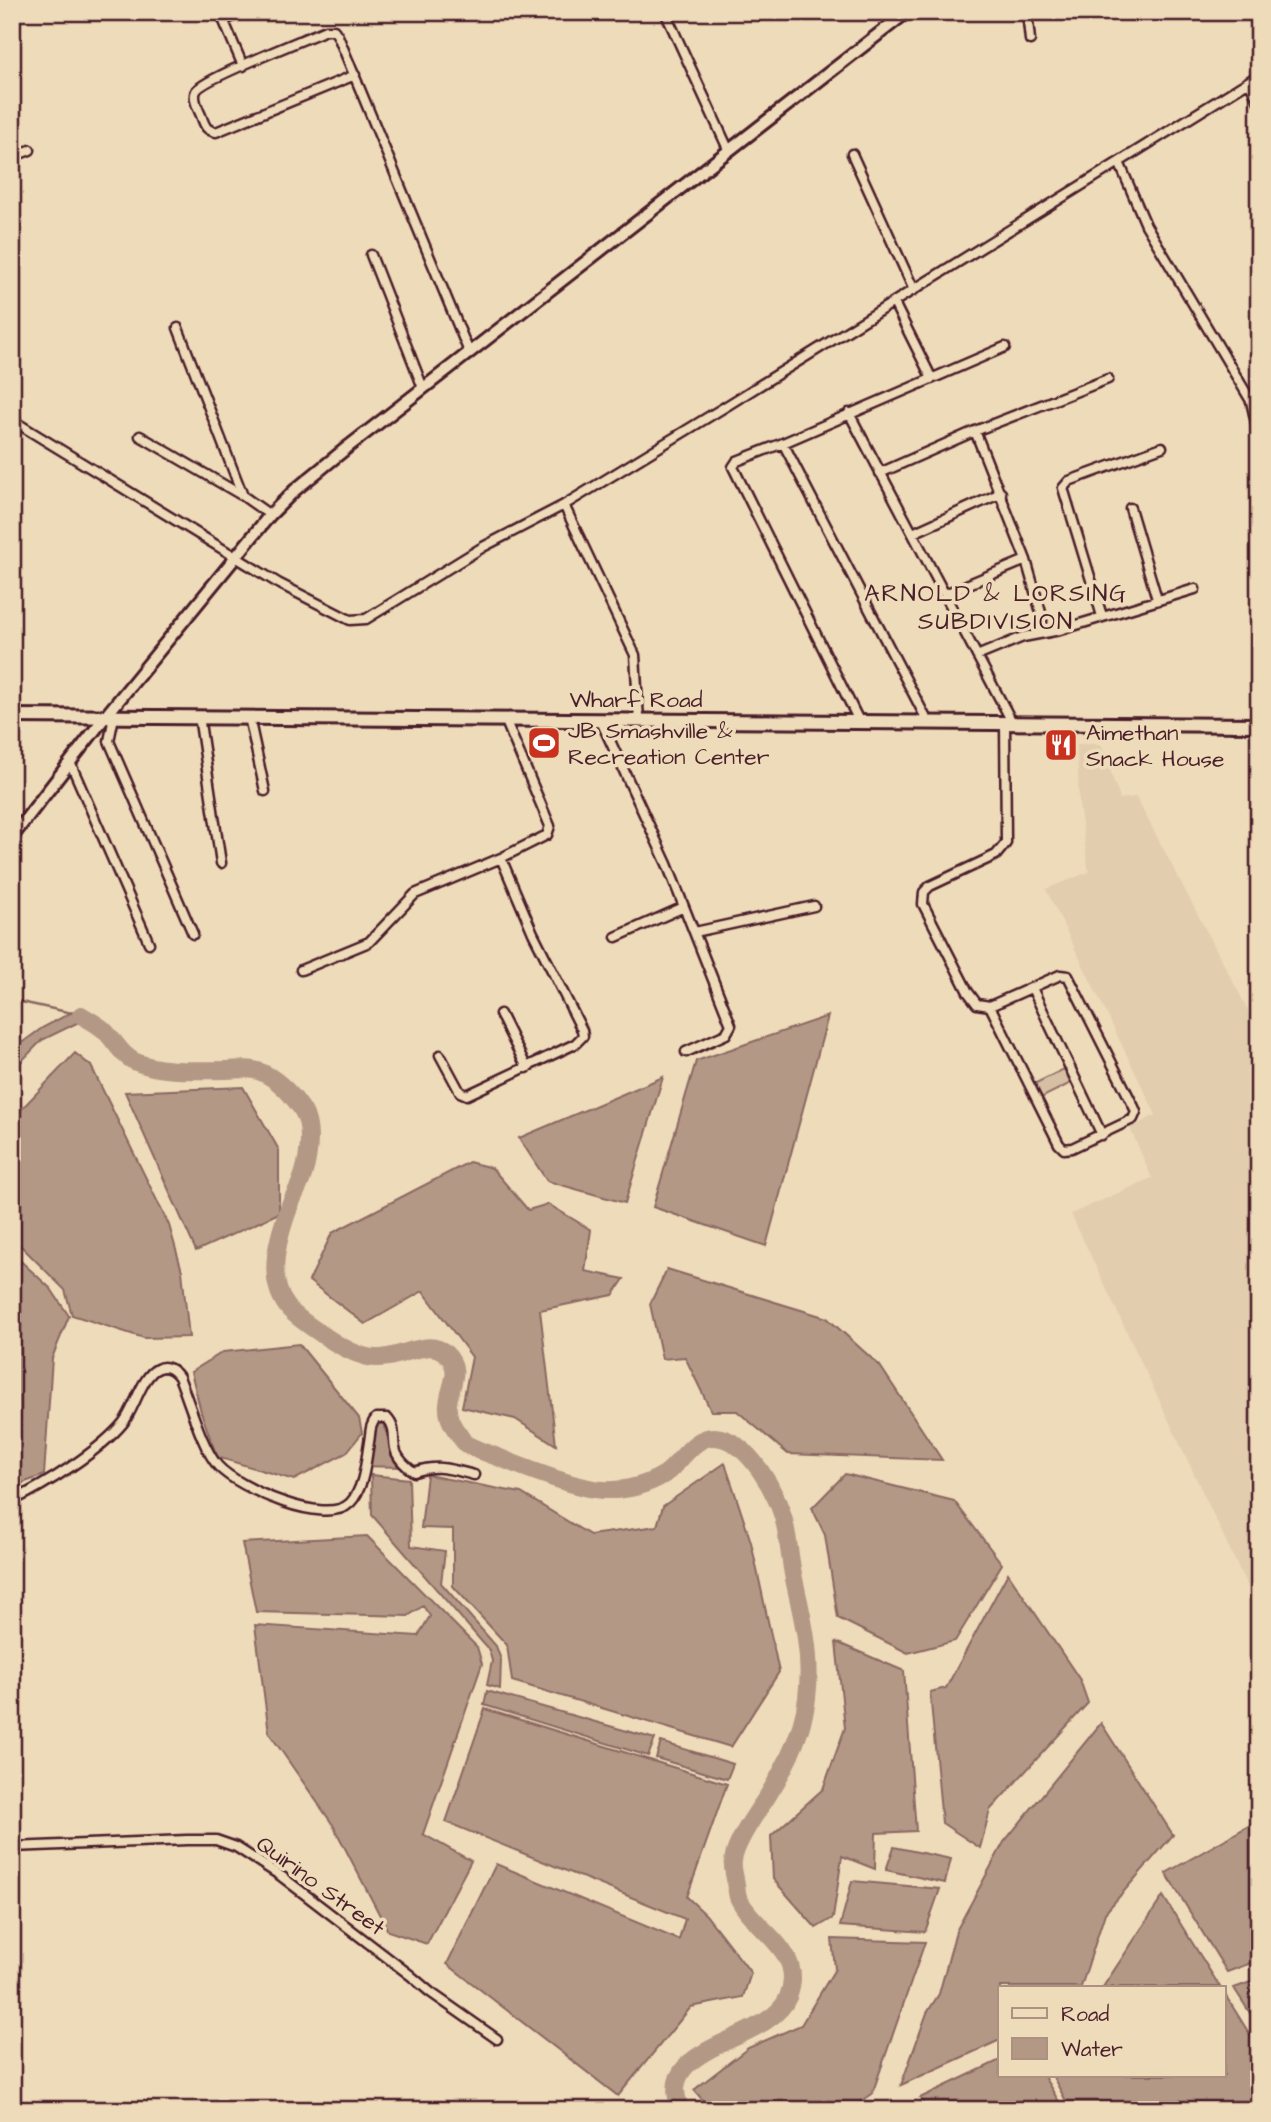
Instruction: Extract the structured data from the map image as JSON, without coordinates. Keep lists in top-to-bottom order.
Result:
{
  "streets": {
    "main road": ["Wharf Road"],
    "street": ["Quirino Street"]
  },
  "districts": ["ARNOLD & LORSING SUBDIVISION"],
  "places": {
    "sports": ["JB Smashville & Recreation Center"],
    "restaurant": ["Aimethan Snack House"]
  },
  "legend": ["Road", "Water"]
}
